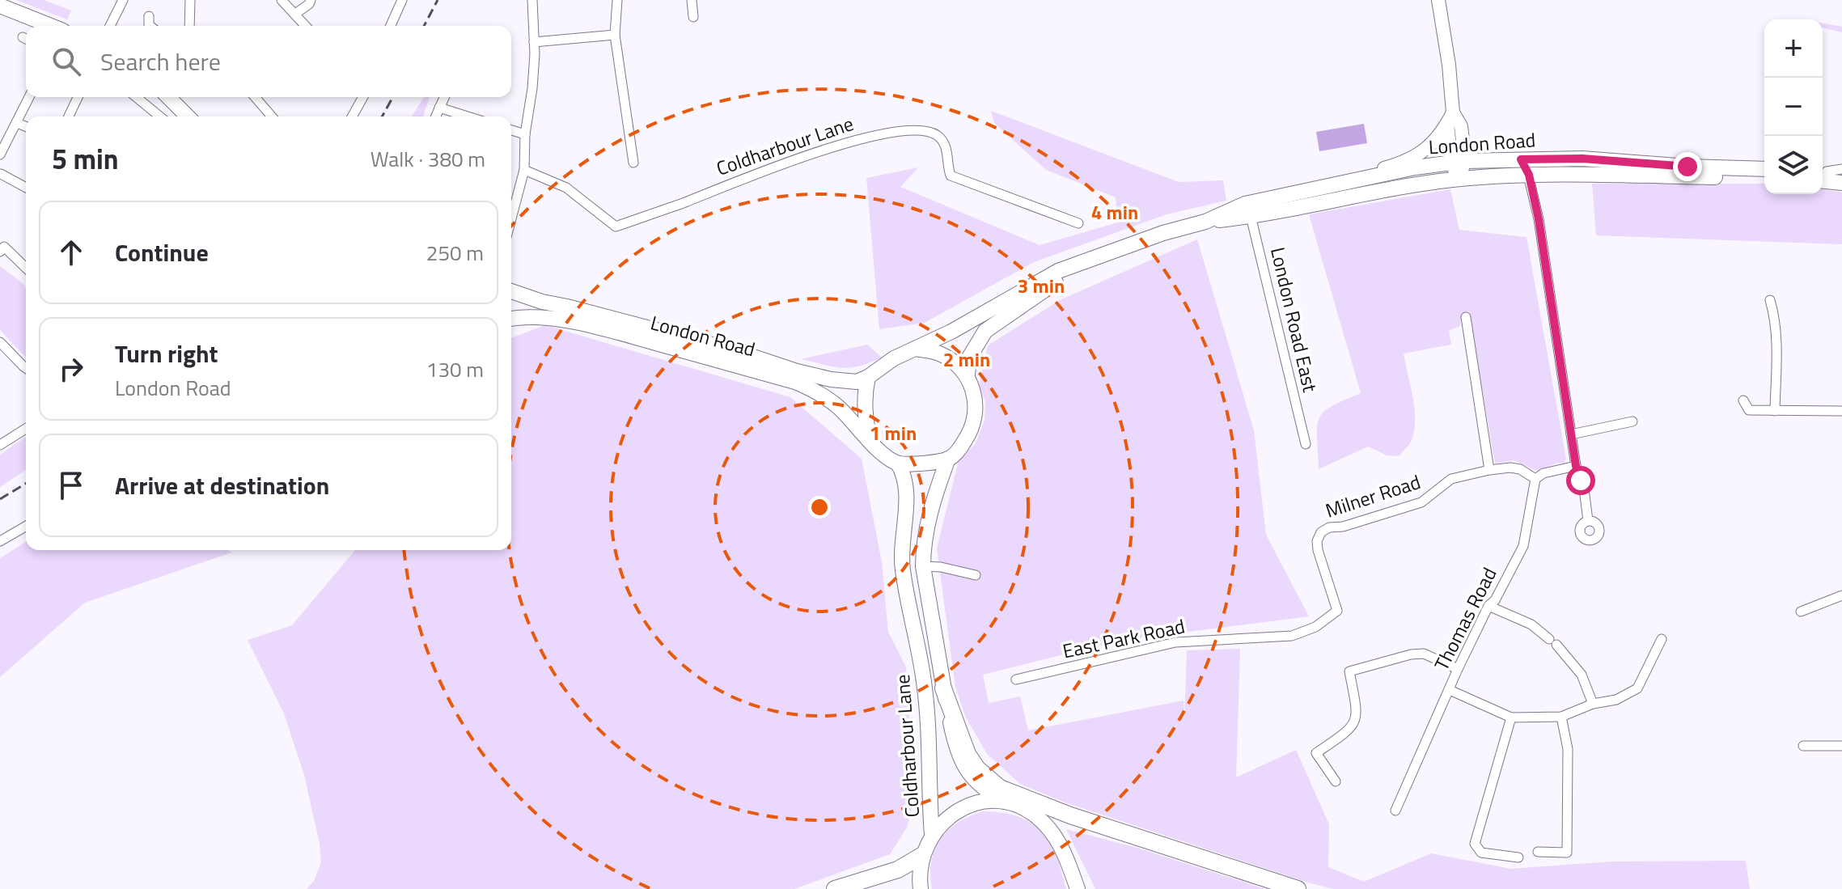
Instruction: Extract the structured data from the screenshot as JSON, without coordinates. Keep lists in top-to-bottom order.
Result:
{
  "streets": {
    "main road": ["London Road", "Coldharbour Lane"],
    "street": [
      "London Road East",
      "Milner Road",
      "Thomas Road",
      "East Park Road"
    ]
  },
  "crossings": [
    ["London Road", "Coldharbour Lane"],
    ["London Road", "London Road East"],
    ["Milner Road", "Thomas Road"],
    ["Milner Road", "East Park Road"]
  ],
  "page": {
    "map_buttons": ["+", "−"],
    "search": "Search here",
    "heading": ["5 min", "Walk · 380 m"],
    "list": [
      ["Continue", "250 m"],
      ["Turn right", "London Road", "130 m"],
      "Arrive at destination"
    ]
  },
  "rings": [
    "4 min",
    "3 min",
    "2 min",
    "1 min"
  ]
}
